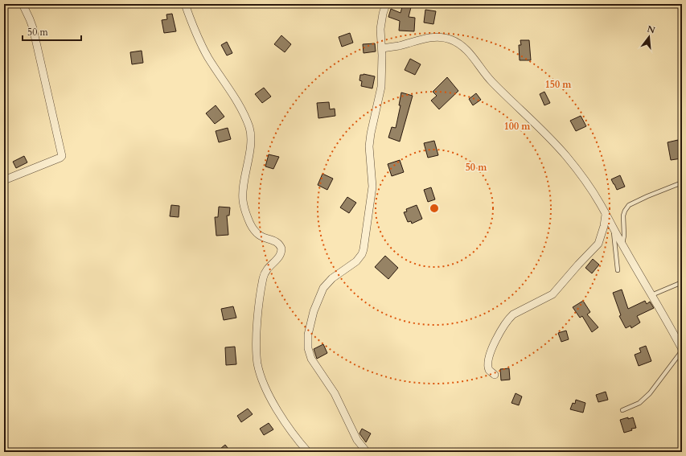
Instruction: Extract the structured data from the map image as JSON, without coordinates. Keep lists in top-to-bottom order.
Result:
{
  "scale_bar": "50 m",
  "north": "top",
  "rings": ["150 m", "100 m", "50 m"]
}
